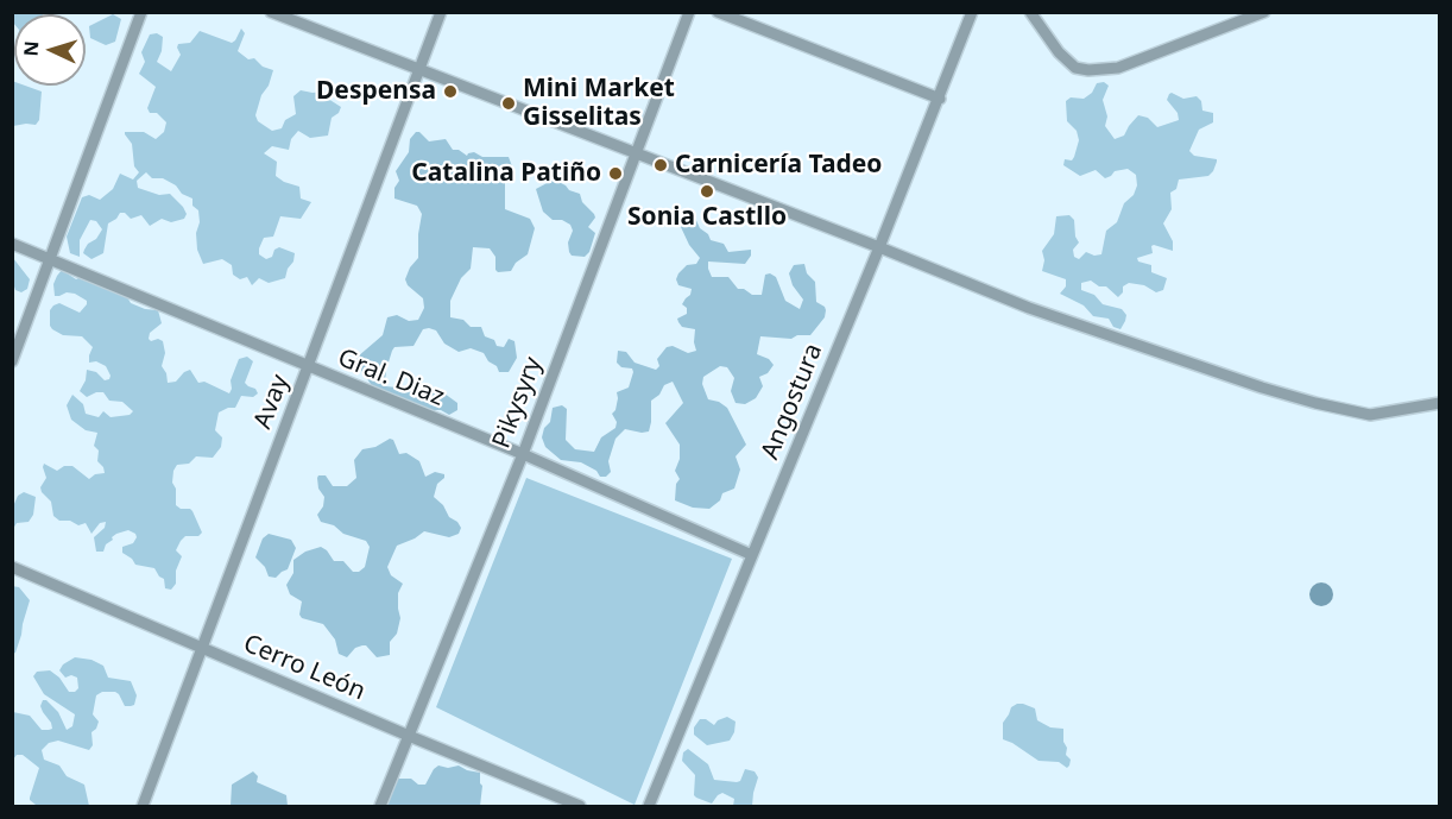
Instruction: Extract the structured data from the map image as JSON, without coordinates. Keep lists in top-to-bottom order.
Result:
{
  "streets": {
    "street": [
      "Gral. Diaz",
      "Avay",
      "Angostura",
      "Pikysyry",
      "Cerro León"
    ]
  },
  "crossings": [
    ["Gral. Diaz", "Avay"],
    ["Gral. Diaz", "Angostura"],
    ["Gral. Diaz", "Pikysyry"],
    ["Avay", "Cerro León"],
    ["Pikysyry", "Cerro León"]
  ],
  "places": [
    "Despensa",
    "Mini Market Gisselitas",
    "Carnicería Tadeo",
    "Catalina Patiño",
    "Sonia Castllo"
  ],
  "north": "left"
}
